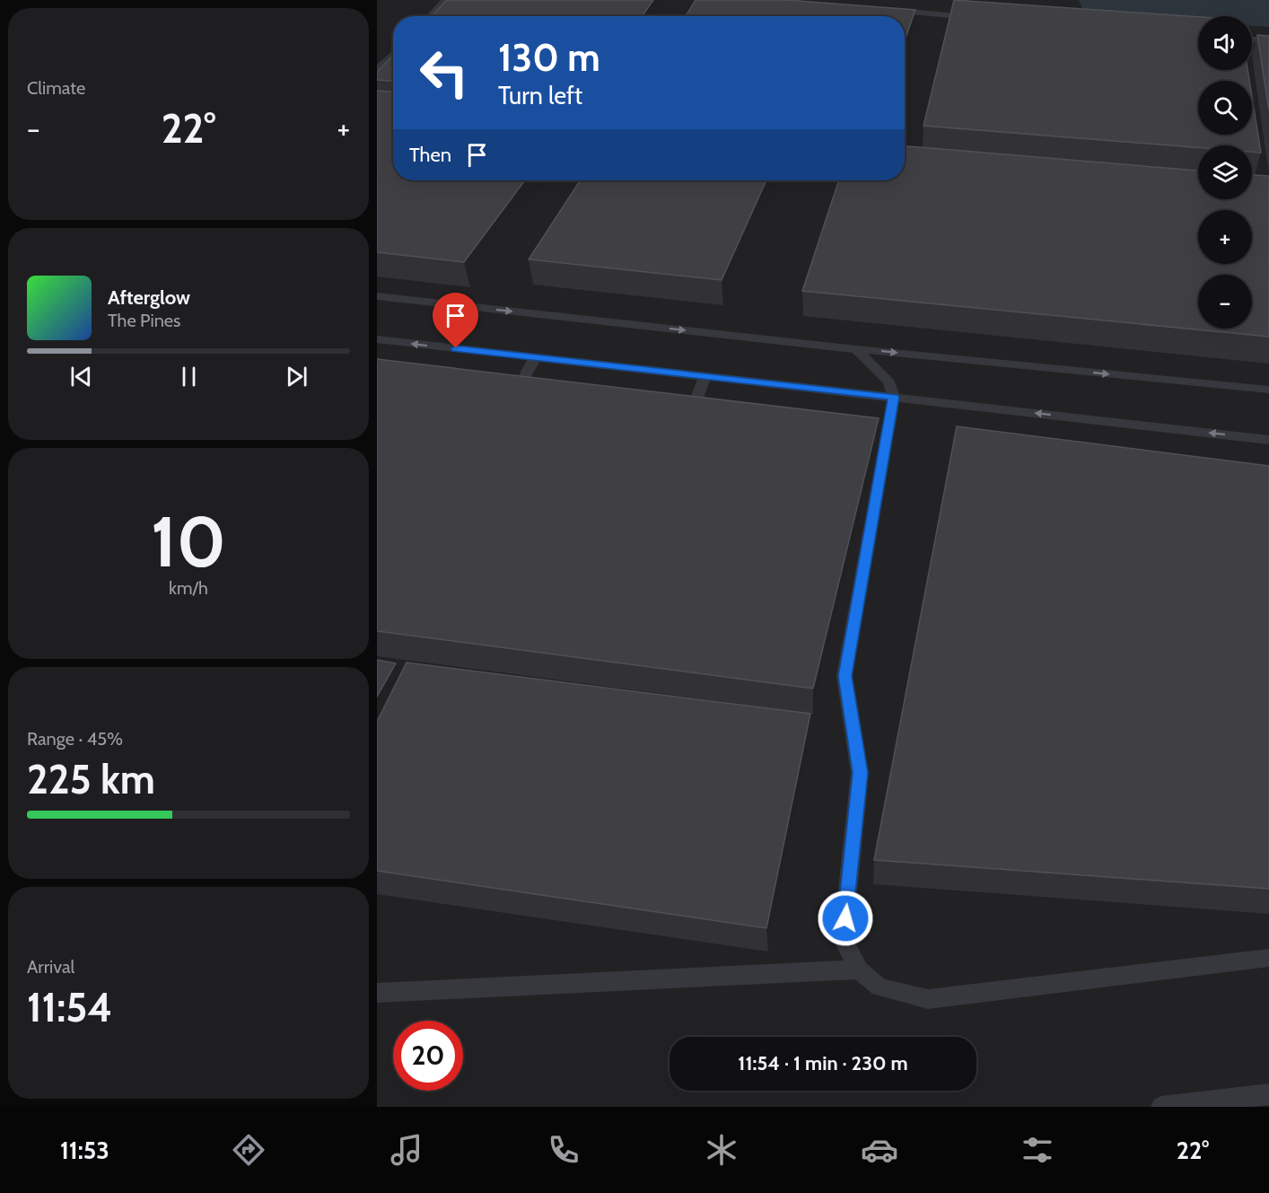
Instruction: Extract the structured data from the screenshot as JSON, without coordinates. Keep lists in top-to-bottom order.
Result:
{
  "page": {
    "tile": [
      "Climate",
      ["10", "km/h"],
      ["Range · 45%", "225 km"],
      ["Arrival", "11:54"]
    ],
    "map_buttons": ["+", "−"],
    "turn": ["130 m", "Turn left"],
    "heat": ["−", "22°", "+"],
    "then": "Then",
    "song": ["Afterglow", "The Pines"],
    "limit": "20",
    "trip": "11:54 · 1 min · 230 m",
    "tabs": ["11:53", "22°"]
  }
}
